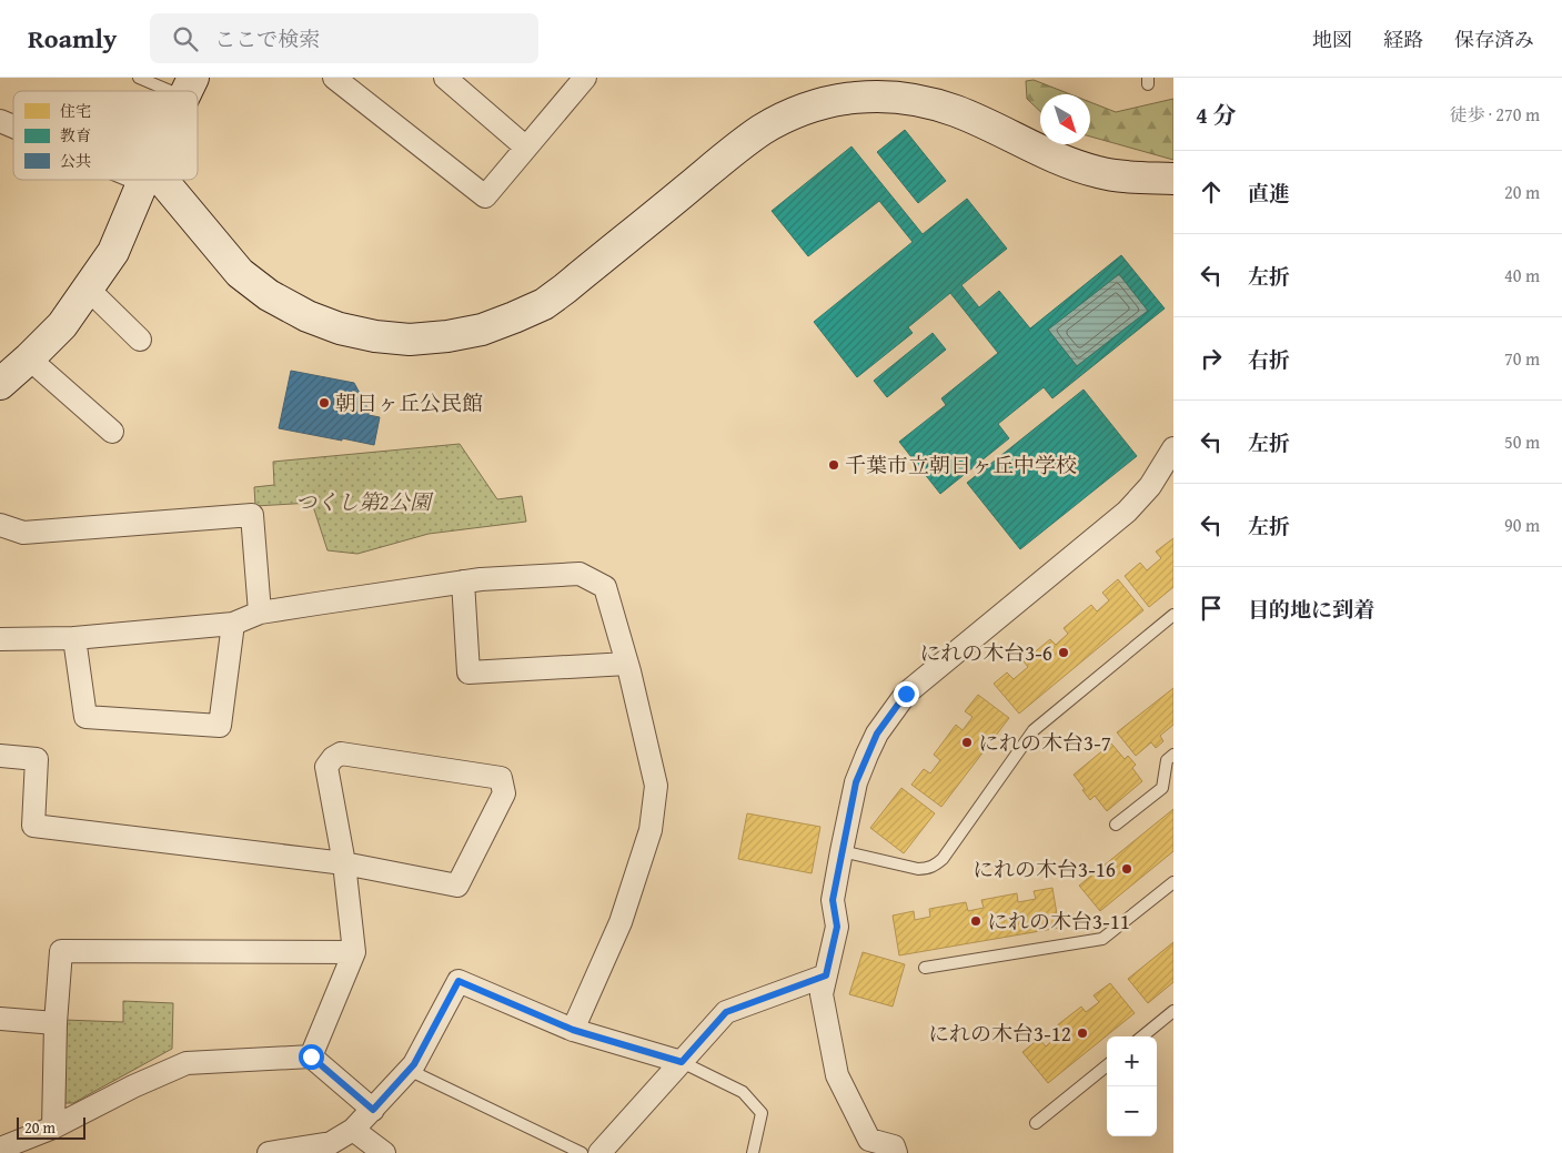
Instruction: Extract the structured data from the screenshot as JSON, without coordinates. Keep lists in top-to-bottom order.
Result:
{
  "parks": ["つくし第2公園"],
  "places": [
    "朝日ヶ丘公民館",
    "千葉市立朝日ヶ丘中学校",
    "にれの木台3-6",
    "にれの木台3-7",
    "にれの木台3-16",
    "にれの木台3-11",
    "にれの木台3-12"
  ],
  "legend": ["住宅", "教育", "公共"],
  "scale_bar": "20 m",
  "north": "bottom right",
  "page": {
    "header": "Roamly",
    "search": "ここで検索",
    "nav": ["地図", "経路", "保存済み"],
    "heading": ["4 分", "徒歩 · 270 m"],
    "list": [
      ["直進", "20 m"],
      ["左折", "40 m"],
      ["右折", "70 m"],
      ["左折", "50 m"],
      ["左折", "90 m"],
      "目的地に到着"
    ],
    "map_buttons": ["+", "−"],
    "scale": "20 m"
  }
}
